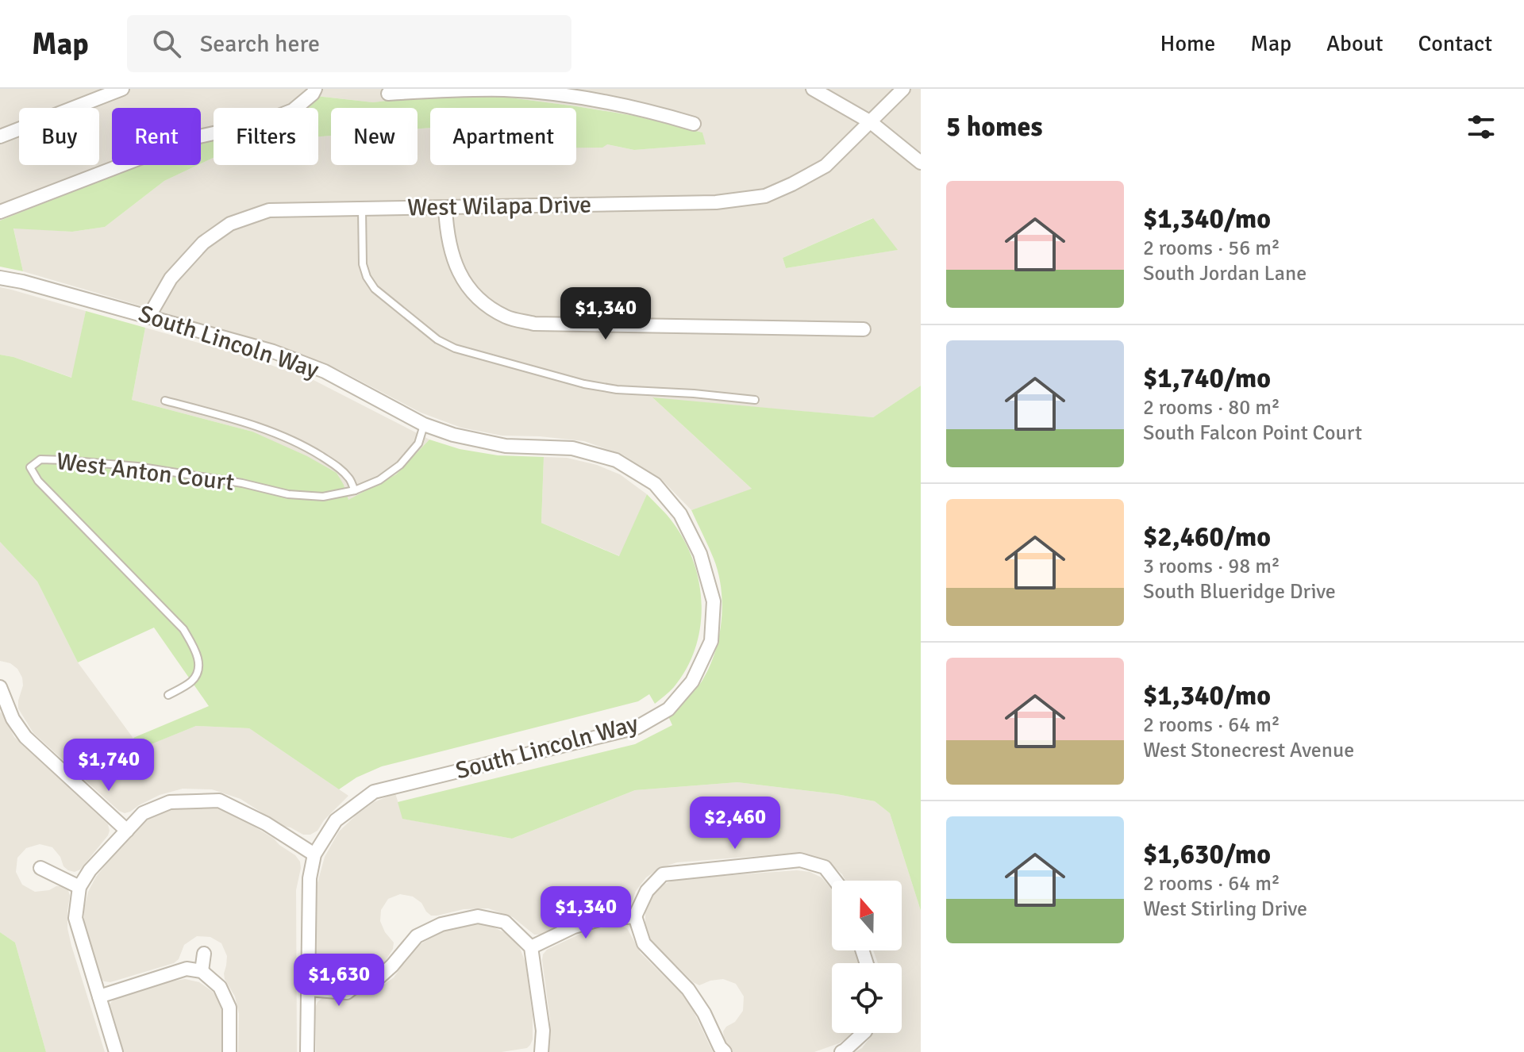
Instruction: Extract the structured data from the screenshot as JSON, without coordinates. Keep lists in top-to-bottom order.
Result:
{
  "streets": {
    "street": ["West Wilapa Drive", "South Lincoln Way"],
    "lane": ["West Anton Court"]
  },
  "crossings": [
    ["West Wilapa Drive", "South Lincoln Way"],
    ["South Lincoln Way", "West Anton Court"]
  ],
  "north": "top",
  "page": {
    "header": "Map",
    "search": "Search here",
    "nav": [
      "Home",
      "Map",
      "About",
      "Contact"
    ],
    "heading": "5 homes",
    "chip": [
      "Buy",
      "Rent",
      "Filters",
      "New",
      "Apartment"
    ],
    "list": [
      {
        "name": "$1,340/mo",
        "note": "2 rooms · 56 m² · South Jordan Lane"
      },
      {
        "name": "$1,740/mo",
        "note": "2 rooms · 80 m² · South Falcon Point Court"
      },
      {
        "name": "$2,460/mo",
        "note": "3 rooms · 98 m² · South Blueridge Drive"
      },
      {
        "name": "$1,340/mo",
        "note": "2 rooms · 64 m² · West Stonecrest Avenue"
      },
      {
        "name": "$1,630/mo",
        "note": "2 rooms · 64 m² · West Stirling Drive"
      }
    ],
    "price": [
      "$1,340",
      "$1,740",
      "$2,460",
      "$1,340",
      "$1,630"
    ]
  }
}
